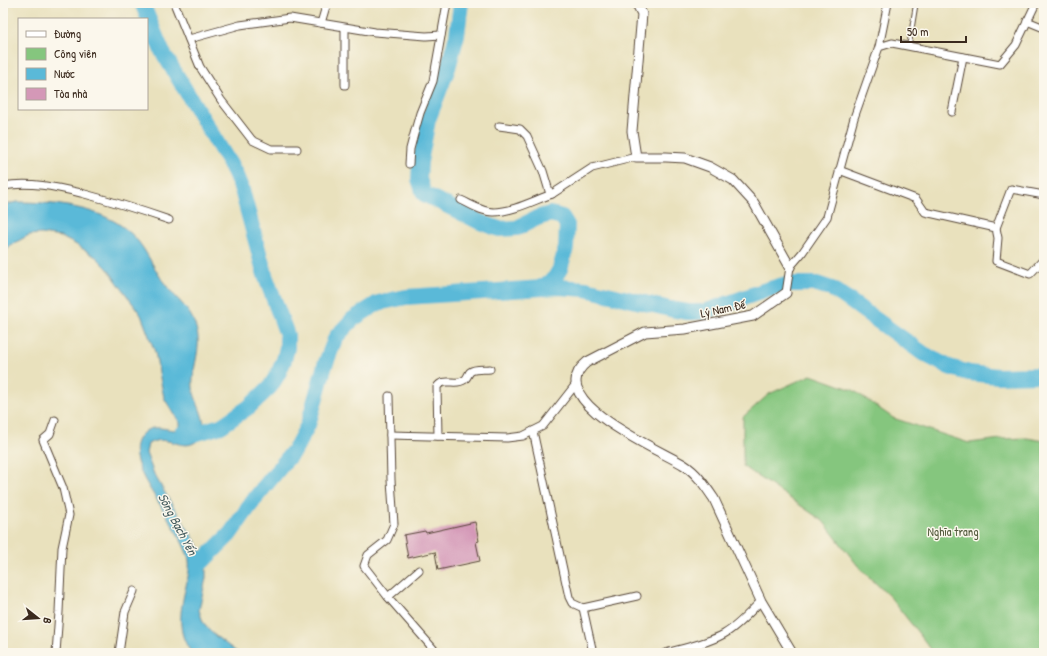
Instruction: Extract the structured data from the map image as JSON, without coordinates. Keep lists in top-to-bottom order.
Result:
{
  "streets": {
    "street": ["Lý Nam Đế"]
  },
  "water": ["Sông Bạch Yến"],
  "parks": ["Nghĩa trang"],
  "legend": [
    "Đường",
    "Công viên",
    "Nước",
    "Tòa nhà"
  ],
  "scale_bar": "50 m",
  "north": "right"
}
